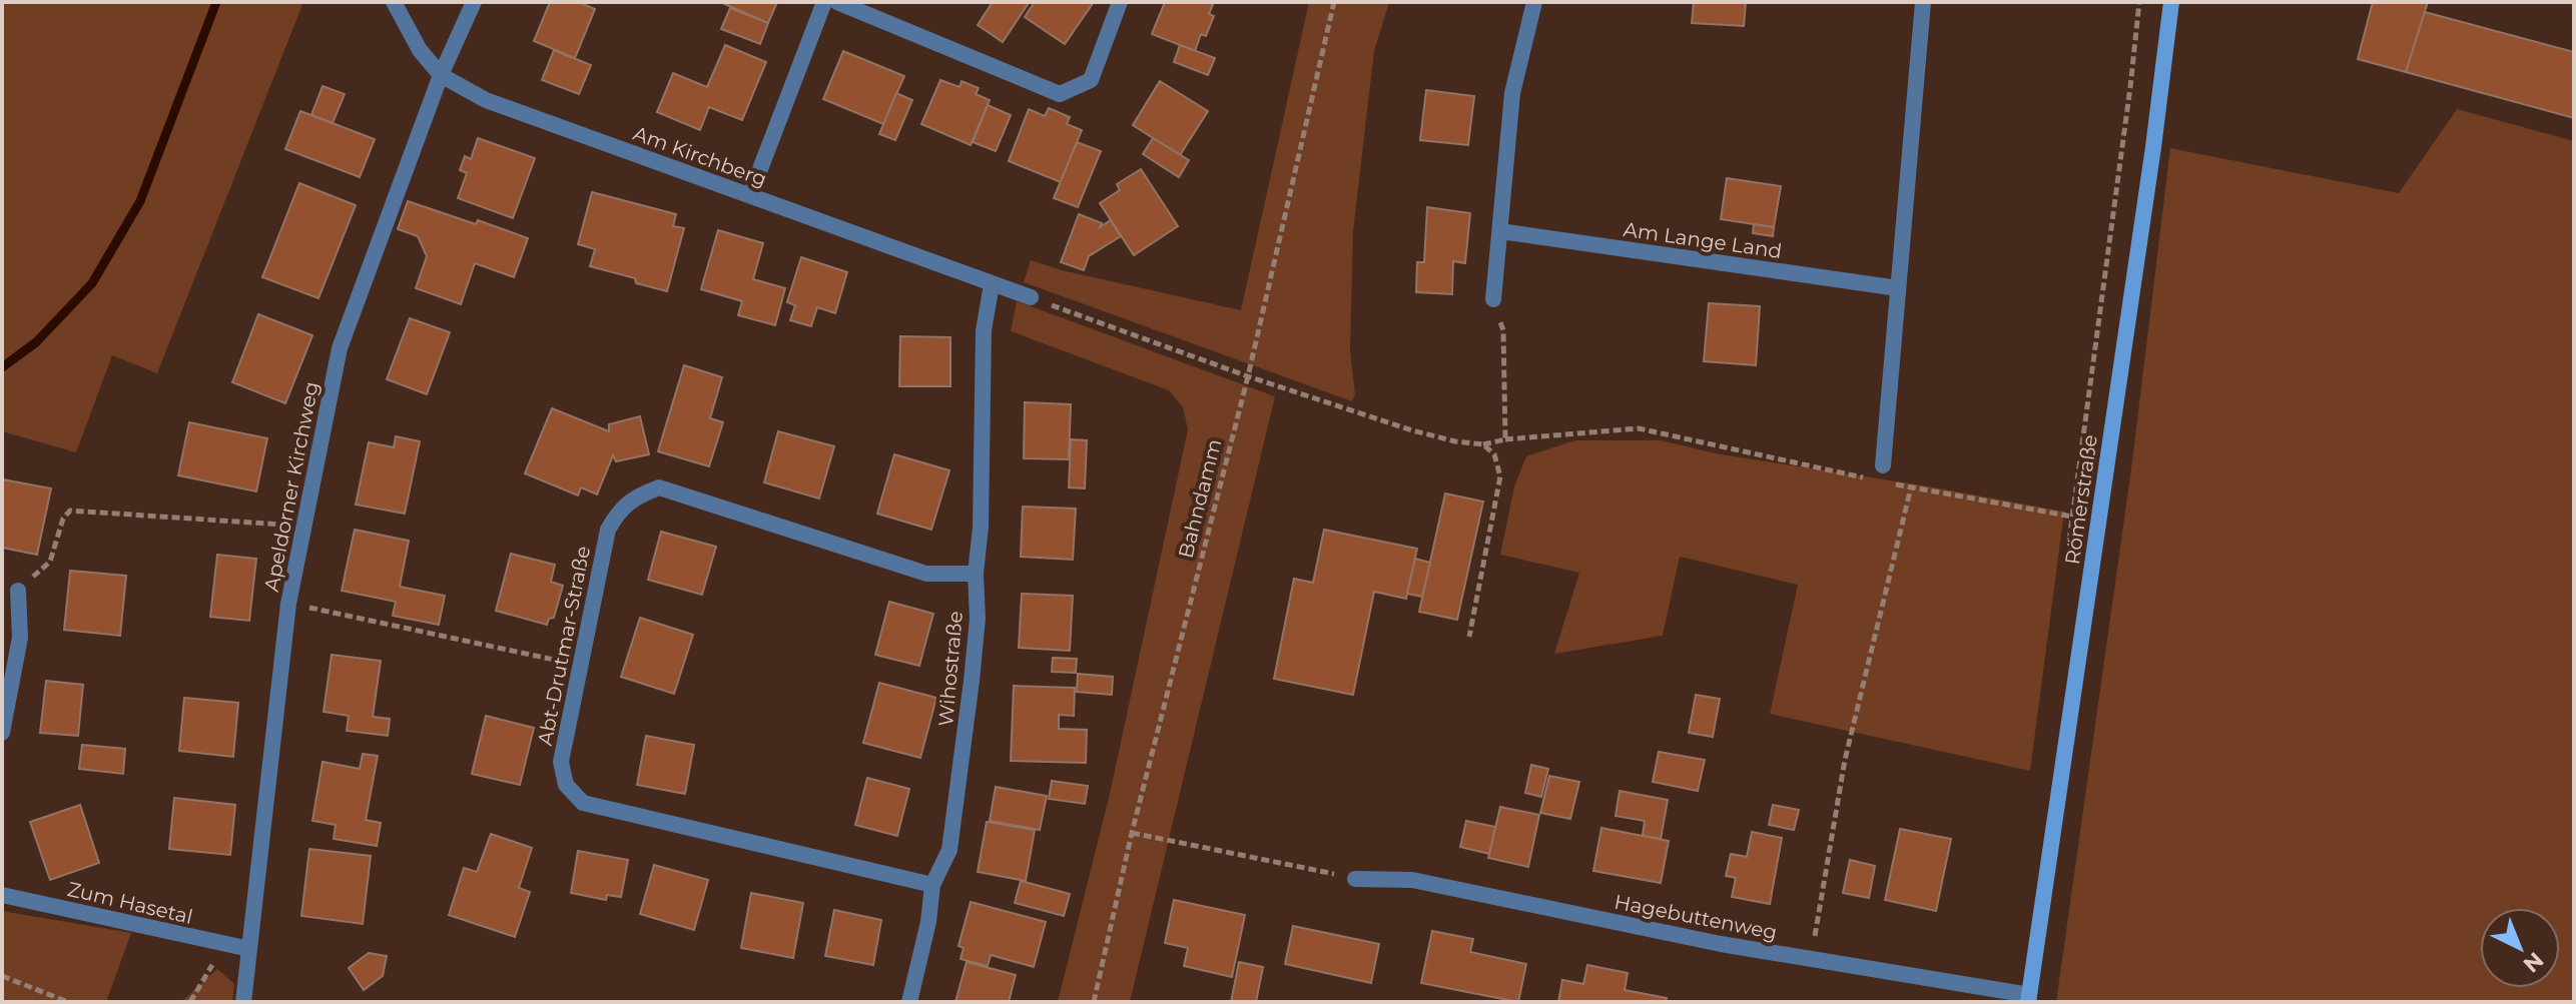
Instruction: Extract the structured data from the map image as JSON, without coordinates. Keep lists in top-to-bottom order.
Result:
{
  "streets": {
    "street": [
      "Am Kirchberg",
      "Am Lange Land",
      "Apeldorner Kirchweg",
      "Römerstraße",
      "Abt-Drutmar-Straße",
      "Wihostraße",
      "Zum Hasetal",
      "Hagebuttenweg"
    ],
    "path": ["Bahndamm"]
  },
  "crossings": [
    ["Am Kirchberg", "Apeldorner Kirchweg"],
    ["Am Kirchberg", "Wihostraße"],
    ["Apeldorner Kirchweg", "Zum Hasetal"],
    ["Römerstraße", "Hagebuttenweg"],
    ["Abt-Drutmar-Straße", "Wihostraße"]
  ],
  "north": "bottom right"
}
